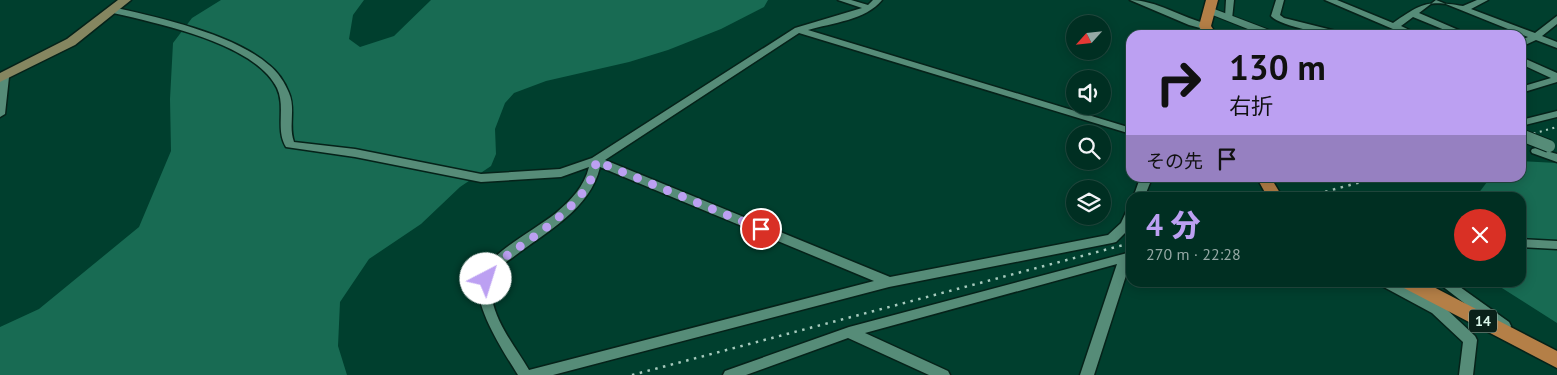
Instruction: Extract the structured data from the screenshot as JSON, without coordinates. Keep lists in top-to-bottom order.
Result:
{
  "streets": {
    "main road": ["14"]
  },
  "north": "bottom left",
  "page": {
    "turn": ["130 m", "右折"],
    "then": "その先",
    "heading": ["4 分", "270 m · 22:28"]
  }
}
